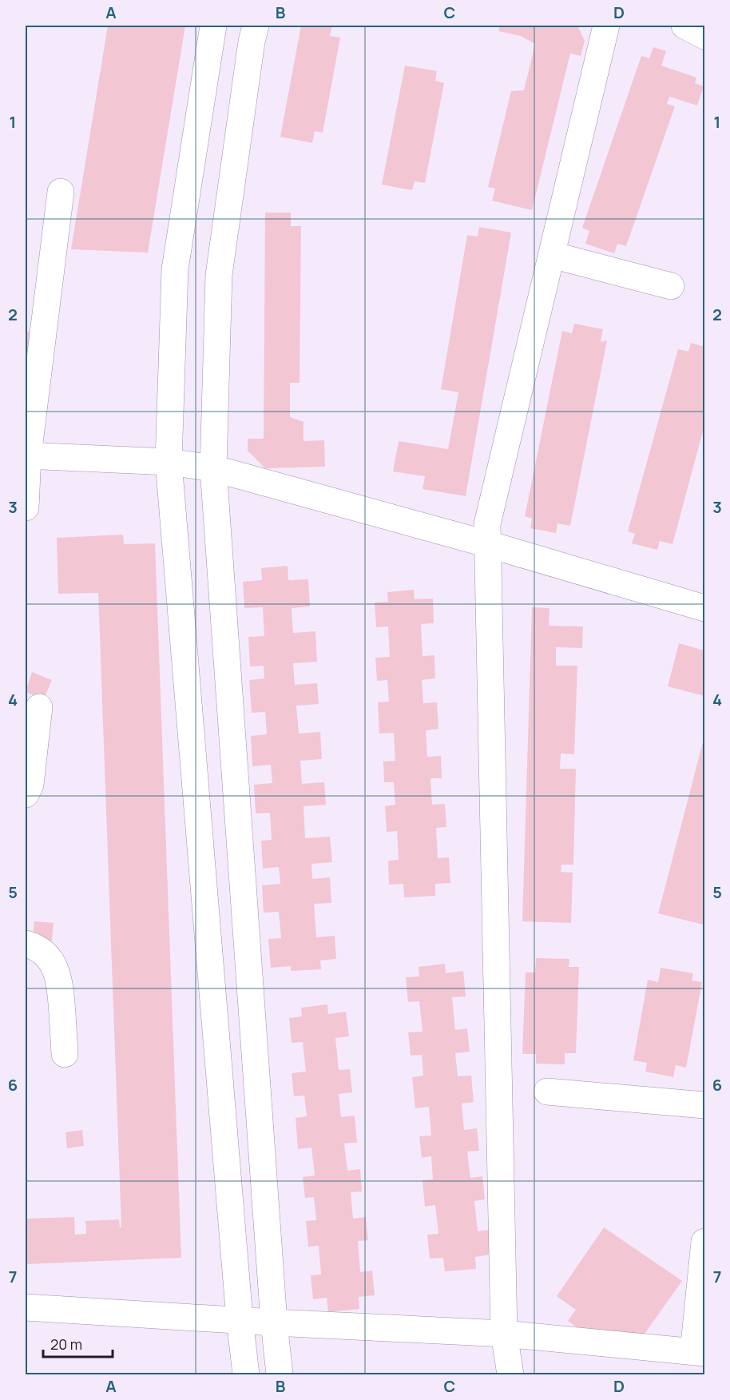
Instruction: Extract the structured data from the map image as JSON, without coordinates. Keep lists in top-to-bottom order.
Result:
{
  "scale_bar": "20 m",
  "grid": {
    "columns": [
      "A",
      "B",
      "C",
      "D"
    ],
    "rows": [
      "1",
      "2",
      "3",
      "4",
      "5",
      "6",
      "7"
    ]
  }
}
